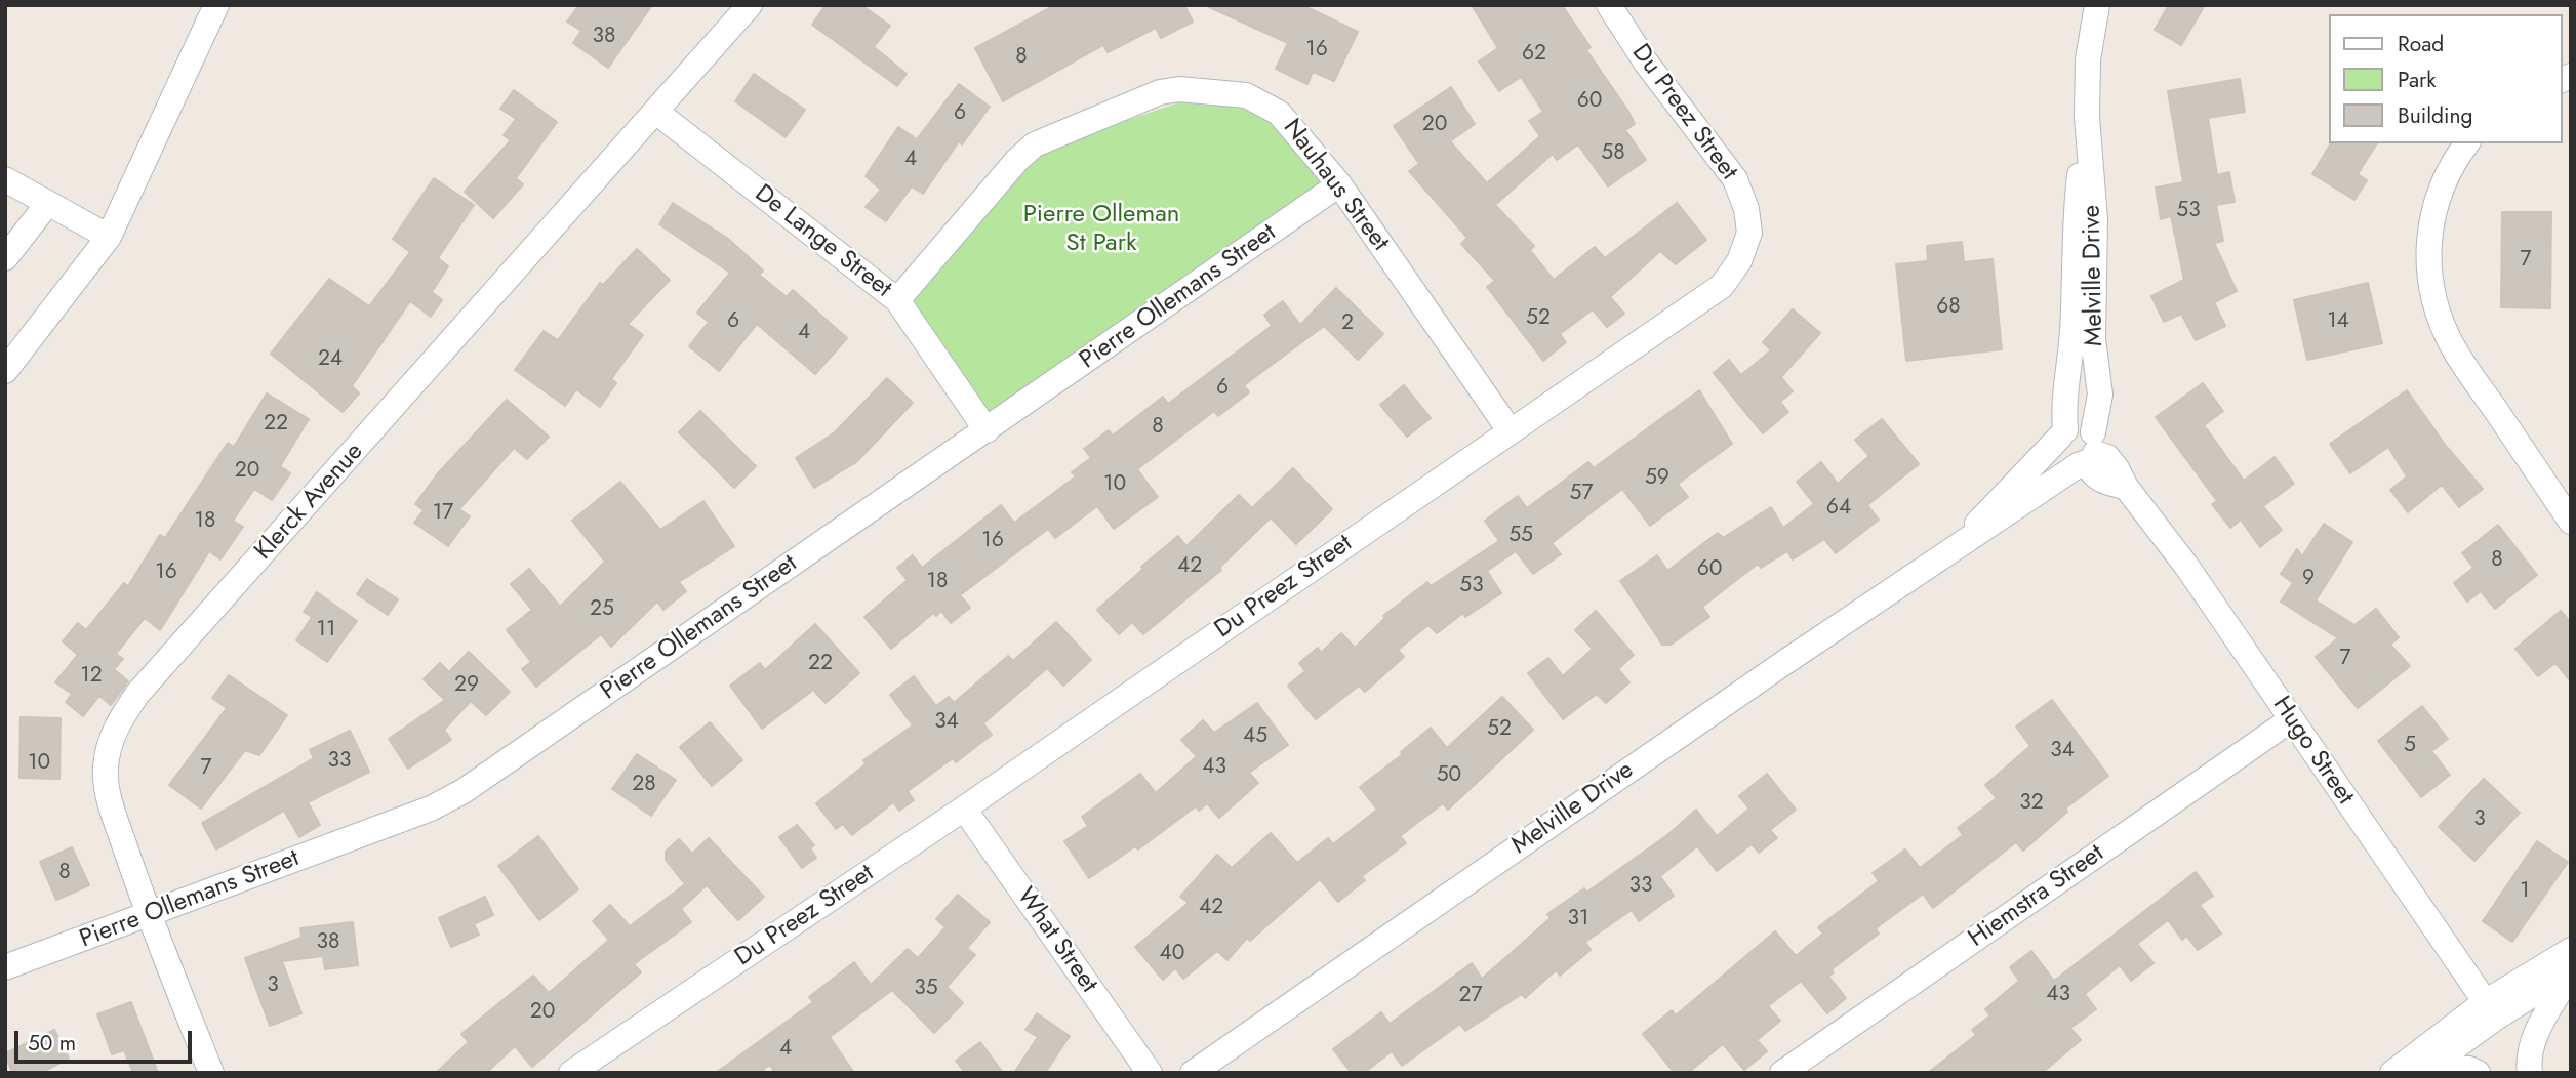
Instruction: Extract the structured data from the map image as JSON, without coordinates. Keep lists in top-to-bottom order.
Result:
{
  "streets": {
    "street": [
      "Du Preez Street",
      "Nauhaus Street",
      "De Lange Street",
      "Melville Drive",
      "Pierre Ollemans Street",
      "Klerck Avenue",
      "Hugo Street",
      "Hiemstra Street",
      "What Street"
    ]
  },
  "crossings": [
    ["Du Preez Street", "Nauhaus Street"],
    ["Du Preez Street", "What Street"],
    ["Nauhaus Street", "De Lange Street"],
    ["Nauhaus Street", "Pierre Ollemans Street"],
    ["De Lange Street", "Pierre Ollemans Street"],
    ["De Lange Street", "Klerck Avenue"],
    ["Melville Drive", "Hugo Street"],
    ["Pierre Ollemans Street", "Klerck Avenue"],
    ["Hugo Street", "Hiemstra Street"]
  ],
  "parks": ["Pierre Olleman St Park"],
  "house_numbers": [
    "38",
    "16",
    "62",
    "8",
    "60",
    "6",
    "20",
    "58",
    "4",
    "53",
    "7",
    "68",
    "52",
    "6",
    "14",
    "2",
    "4",
    "24",
    "6",
    "22",
    "8",
    "20",
    "59",
    "10",
    "57",
    "64",
    "17",
    "18",
    "55",
    "16",
    "8",
    "42",
    "60",
    "16",
    "9",
    "18",
    "53",
    "25",
    "11",
    "7",
    "22",
    "12",
    "29",
    "34",
    "52",
    "45",
    "5",
    "34",
    "33",
    "10",
    "43",
    "7",
    "50",
    "28",
    "32",
    "3",
    "8",
    "33",
    "1",
    "42",
    "31",
    "38",
    "40",
    "3",
    "35",
    "43",
    "27",
    "20",
    "4"
  ],
  "legend": ["Road", "Park", "Building"],
  "scale_bar": "50 m"
}
